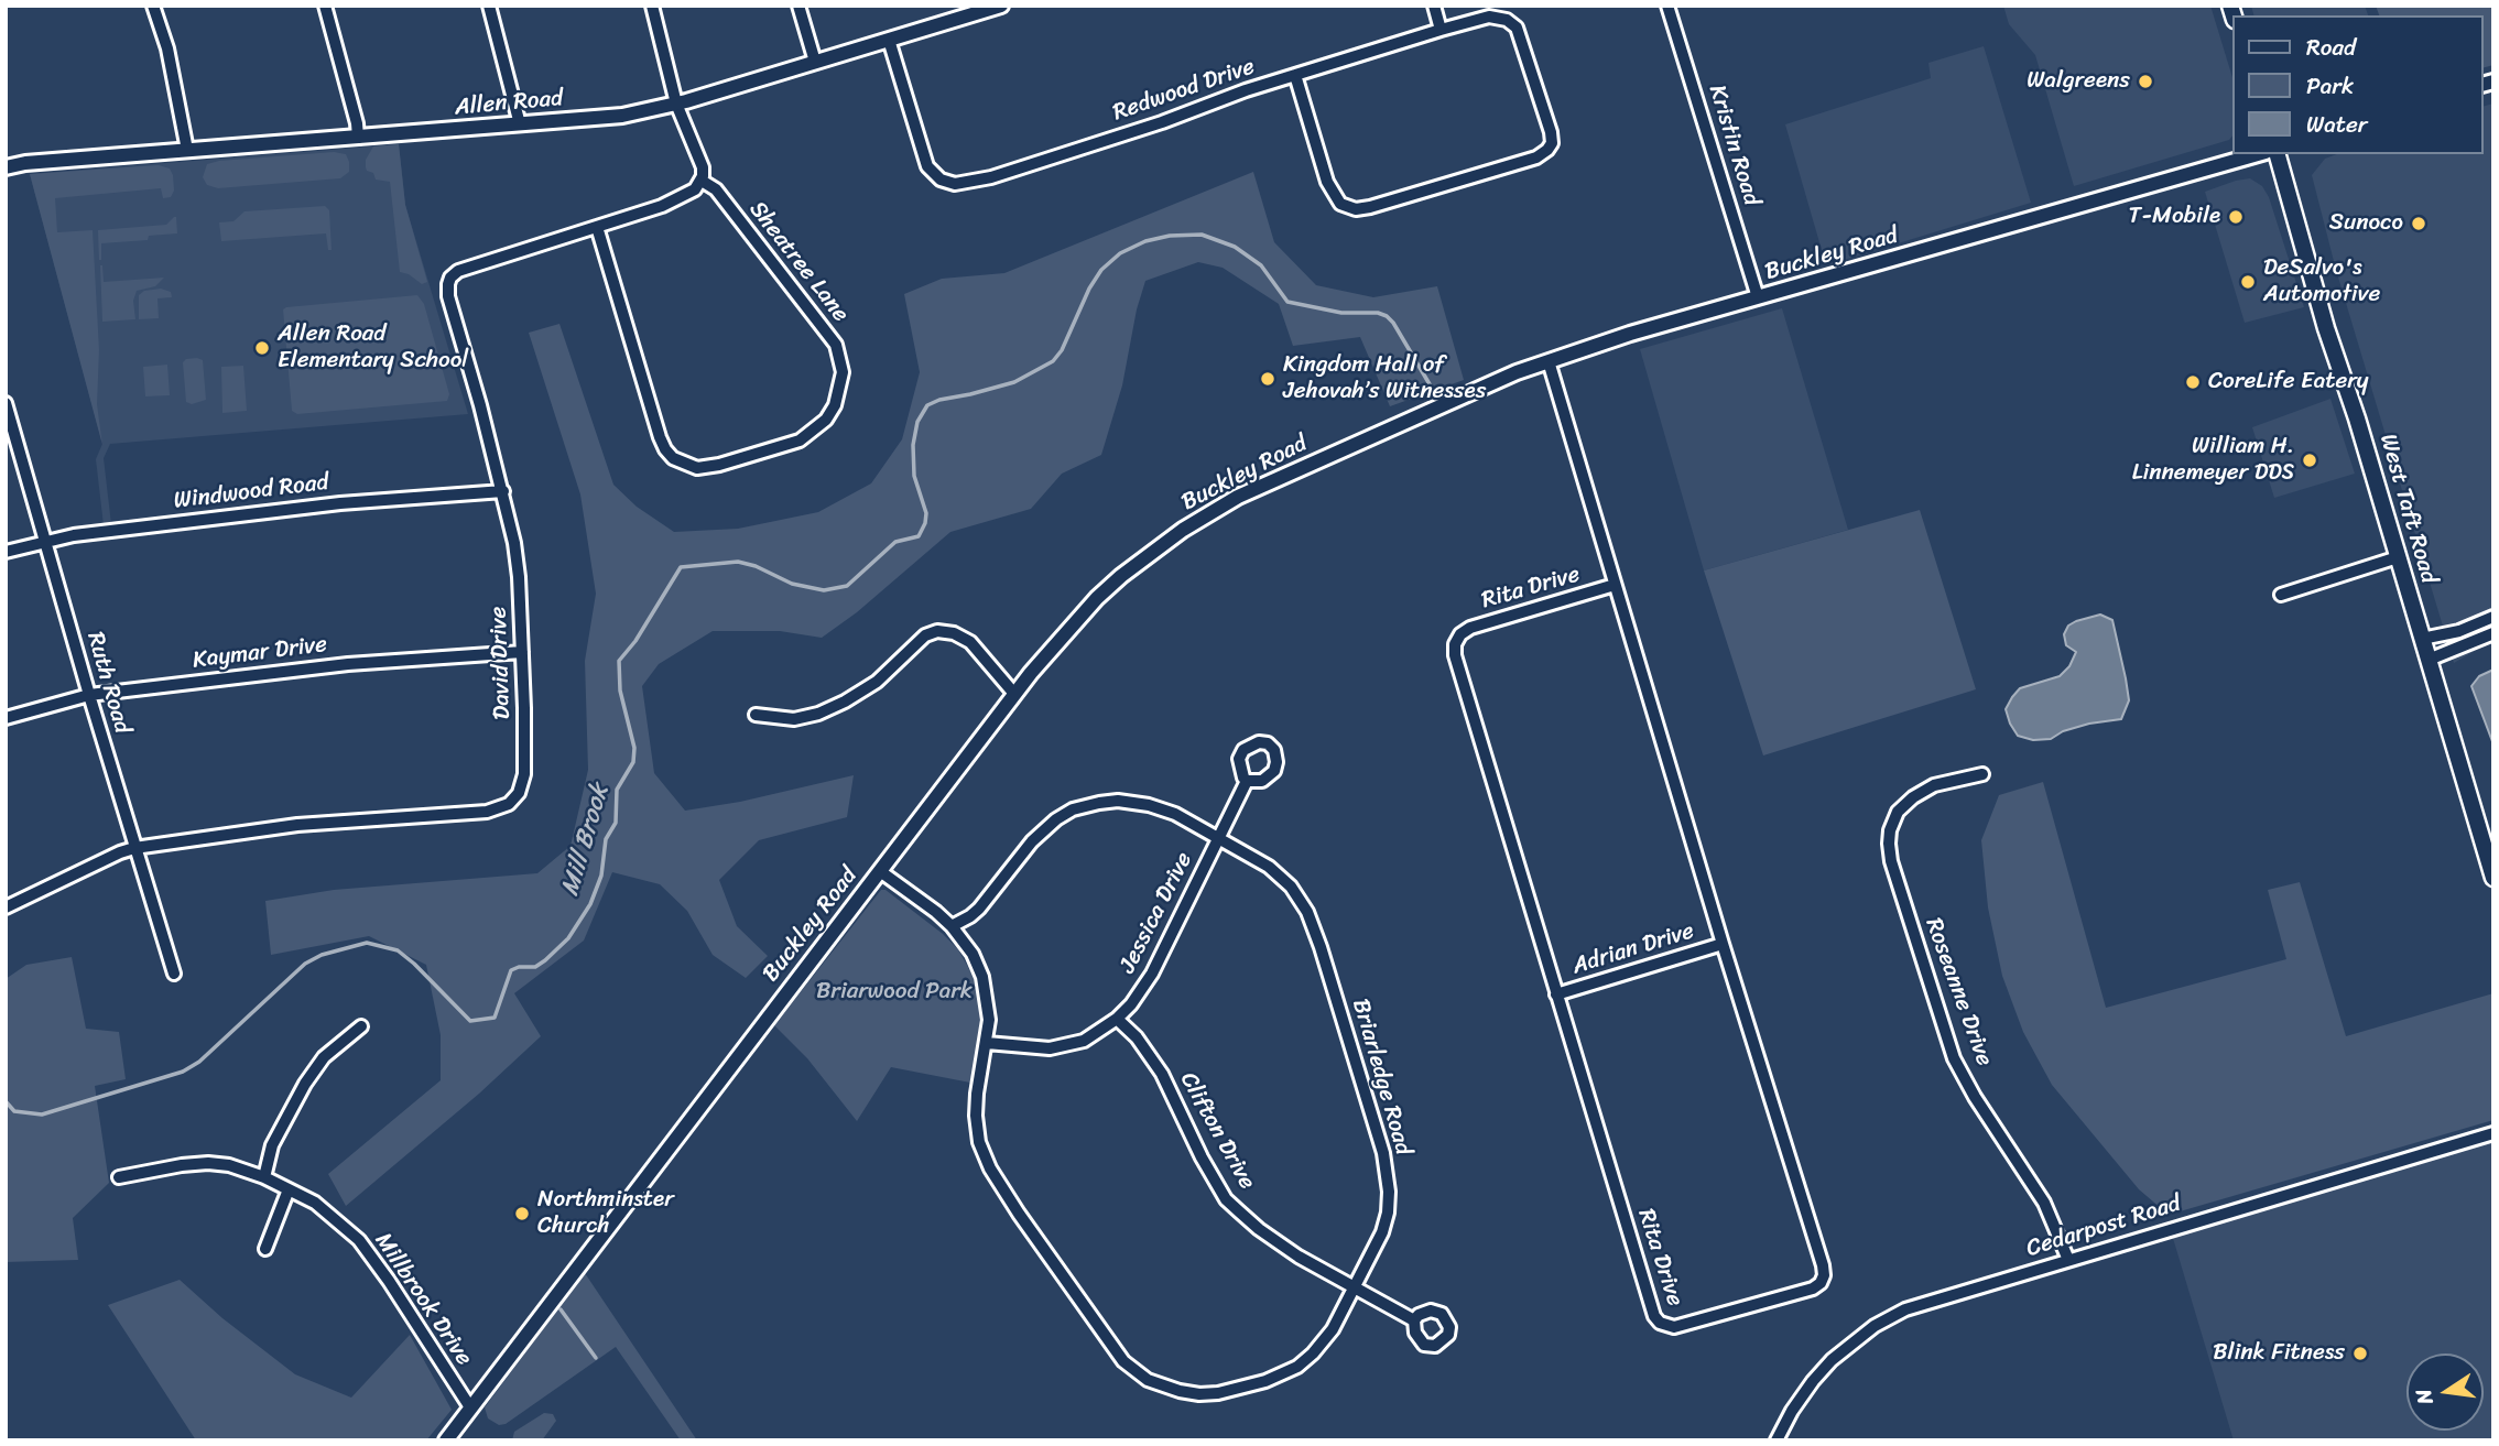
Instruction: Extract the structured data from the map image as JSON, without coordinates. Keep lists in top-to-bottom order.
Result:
{
  "streets": {
    "main road": ["West Taft Road"],
    "street": [
      "Redwood Drive",
      "Allen Road",
      "Kristin Road",
      "Buckley Road",
      "Sheatree Lane",
      "Windwood Road",
      "Rita Drive",
      "Kaymar Drive",
      "David Drive",
      "Ruth Road",
      "Jessica Drive",
      "Adrian Drive",
      "Roseanne Drive",
      "Briarledge Road",
      "Clifton Drive",
      "Cedarpost Road",
      "Millbrook Drive"
    ]
  },
  "crossings": [
    ["Redwood Drive", "Allen Road"],
    ["Kristin Road", "Buckley Road"],
    ["Buckley Road", "Rita Drive"],
    ["Buckley Road", "Briarledge Road"],
    ["Buckley Road", "Millbrook Drive"],
    ["Sheatree Lane", "David Drive"],
    ["Windwood Road", "David Drive"],
    ["Windwood Road", "Ruth Road"],
    ["Rita Drive", "Adrian Drive"],
    ["Kaymar Drive", "David Drive"],
    ["Kaymar Drive", "Ruth Road"],
    ["David Drive", "Ruth Road"],
    ["Jessica Drive", "Briarledge Road"],
    ["Jessica Drive", "Clifton Drive"],
    ["Roseanne Drive", "Cedarpost Road"],
    ["Briarledge Road", "Clifton Drive"]
  ],
  "water": ["Mill Brook"],
  "parks": ["Briarwood Park"],
  "places": [
    "Walgreens",
    "T-Mobile",
    "Sunoco",
    "DeSalvo's Automotive",
    "Allen Road Elementary School",
    "Kingdom Hall of Jehovah’s Witnesses",
    "CoreLife Eatery",
    "William H. Linnemeyer DDS",
    "Northminster Church",
    "Blink Fitness"
  ],
  "legend": ["Road", "Park", "Water"],
  "north": "left"
}
